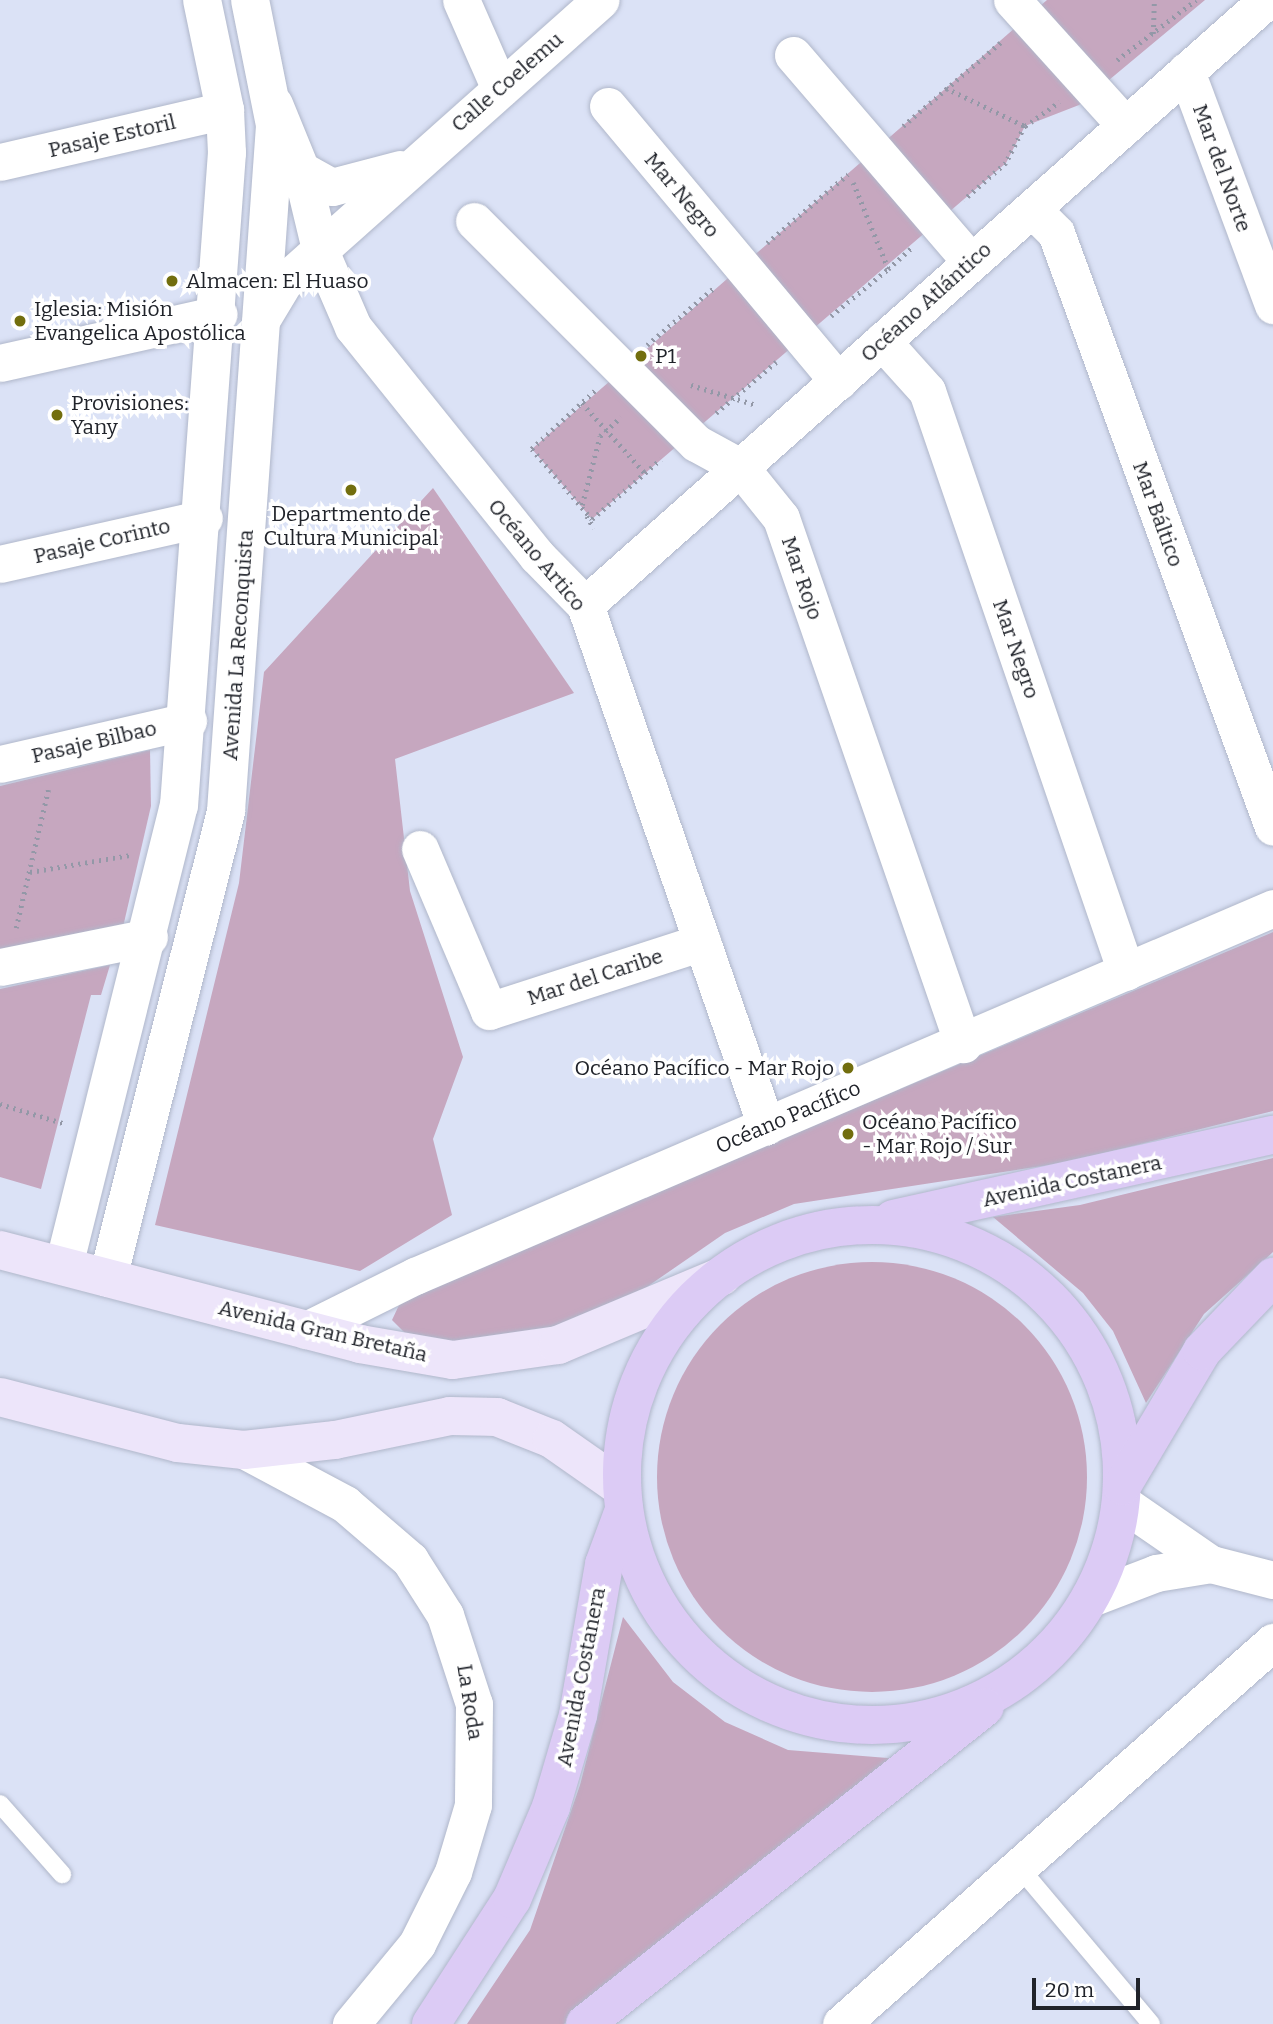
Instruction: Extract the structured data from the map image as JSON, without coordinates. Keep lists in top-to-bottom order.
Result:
{
  "streets": {
    "main road": ["Avenida Costanera", "Avenida Gran Bretaña"],
    "street": [
      "Calle Coelemu",
      "Pasaje Estoril",
      "Mar del Norte",
      "Mar Negro",
      "Océano Atlántico",
      "Mar Báltico",
      "Pasaje Corinto",
      "Océano Artico",
      "Mar Rojo",
      "Avenida La Reconquista",
      "Pasaje Bilbao",
      "Mar del Caribe",
      "Océano Pacífico",
      "La Roda"
    ]
  },
  "crossings": [
    ["Calle Coelemu", "Océano Artico"],
    ["Calle Coelemu", "Avenida La Reconquista"],
    ["Pasaje Estoril", "Avenida La Reconquista"],
    ["Mar del Norte", "Océano Atlántico"],
    ["Mar Negro", "Océano Atlántico"],
    ["Mar Negro", "Océano Pacífico"],
    ["Océano Atlántico", "Mar Báltico"],
    ["Océano Atlántico", "Océano Artico"],
    ["Océano Atlántico", "Mar Rojo"],
    ["Pasaje Corinto", "Avenida La Reconquista"],
    ["Océano Artico", "Avenida La Reconquista"],
    ["Océano Artico", "Mar del Caribe"],
    ["Océano Artico", "Océano Pacífico"],
    ["Mar Rojo", "Océano Pacífico"],
    ["Avenida La Reconquista", "Pasaje Bilbao"],
    ["Avenida La Reconquista", "Avenida Gran Bretaña"],
    ["Océano Pacífico", "Avenida Gran Bretaña"],
    ["Avenida Costanera", "Avenida Gran Bretaña"]
  ],
  "places": [
    "Almacen: El Huaso",
    "Iglesia: Misión Evangelica Apostólica",
    "P1",
    "Provisiones: Yany",
    "Departmento de Cultura Municipal",
    "Océano Pacífico - Mar Rojo",
    "Océano Pacífico - Mar Rojo / Sur"
  ],
  "scale_bar": "20 m"
}
